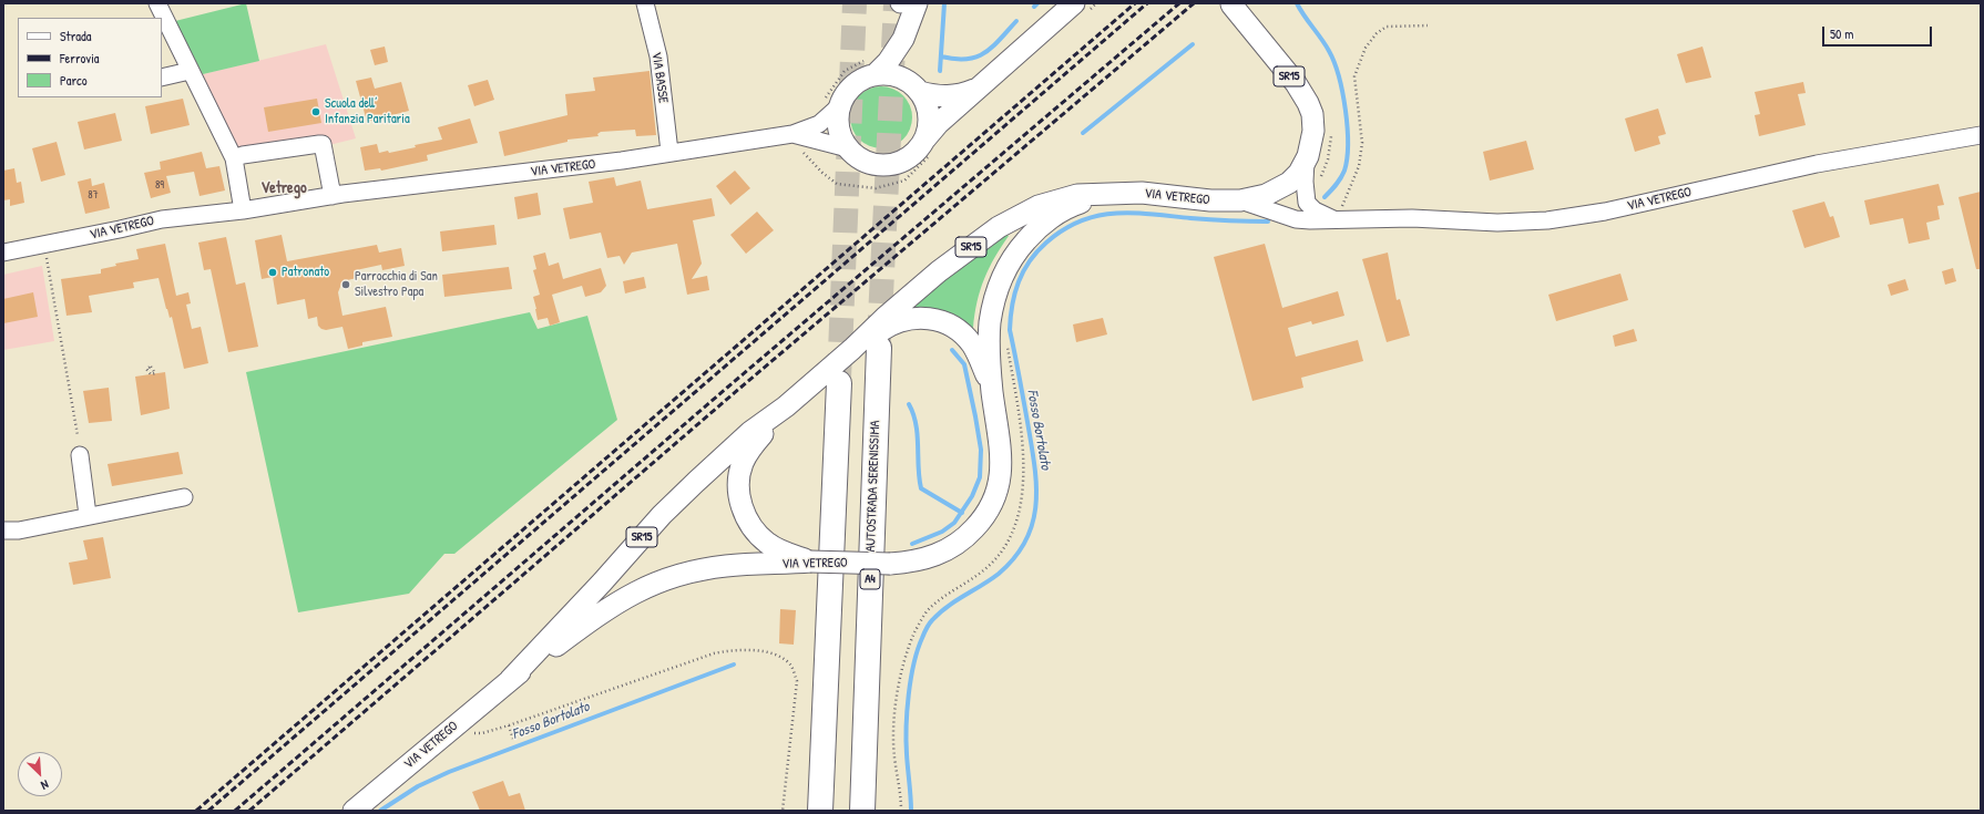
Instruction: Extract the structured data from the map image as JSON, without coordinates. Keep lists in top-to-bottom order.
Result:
{
  "streets": {
    "highway": ["AUTOSTRADA SERENISSIMA", "A4"],
    "main road": ["SR15", "VIA VETREGO"],
    "street": ["VIA BASSE"]
  },
  "crossings": [
    ["SR15", "VIA VETREGO"],
    ["VIA BASSE", "VIA VETREGO"]
  ],
  "districts": ["Vetrego"],
  "water": ["Fosso Bortolato"],
  "places": ["Scuola dell’ Infanzia Paritaria", "Patronato", "Parrocchia di San Silvestro Papa"],
  "house_numbers": ["89", "87"],
  "legend": ["Strada", "Ferrovia", "Parco"],
  "scale_bar": "50 m",
  "north": "bottom right"
}
